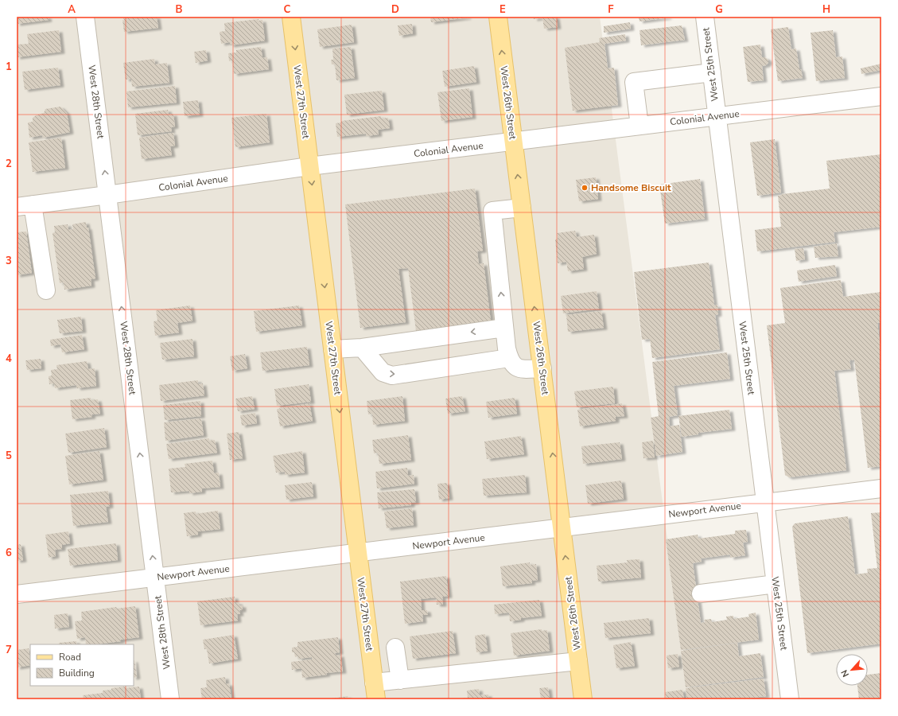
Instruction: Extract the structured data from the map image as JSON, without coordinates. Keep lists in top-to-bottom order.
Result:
{
  "streets": {
    "main road": ["West 27th Street", "West 26th Street"],
    "street": [
      "West 25th Street",
      "West 28th Street",
      "Colonial Avenue",
      "Newport Avenue"
    ]
  },
  "crossings": [
    ["West 25th Street", "Colonial Avenue"],
    ["West 25th Street", "Newport Avenue"],
    ["West 28th Street", "Colonial Avenue"],
    ["West 28th Street", "Newport Avenue"],
    ["West 27th Street", "Colonial Avenue"],
    ["West 27th Street", "Newport Avenue"],
    ["West 26th Street", "Colonial Avenue"],
    ["West 26th Street", "Newport Avenue"]
  ],
  "one_way": ["West 28th Street", "West 27th Street", "West 26th Street"],
  "places": ["Handsome Biscuit"],
  "legend": ["Road", "Building"],
  "north": "bottom left",
  "grid": {
    "columns": [
      "A",
      "B",
      "C",
      "D",
      "E",
      "F",
      "G",
      "H"
    ],
    "rows": [
      "1",
      "2",
      "3",
      "4",
      "5",
      "6",
      "7"
    ]
  }
}
